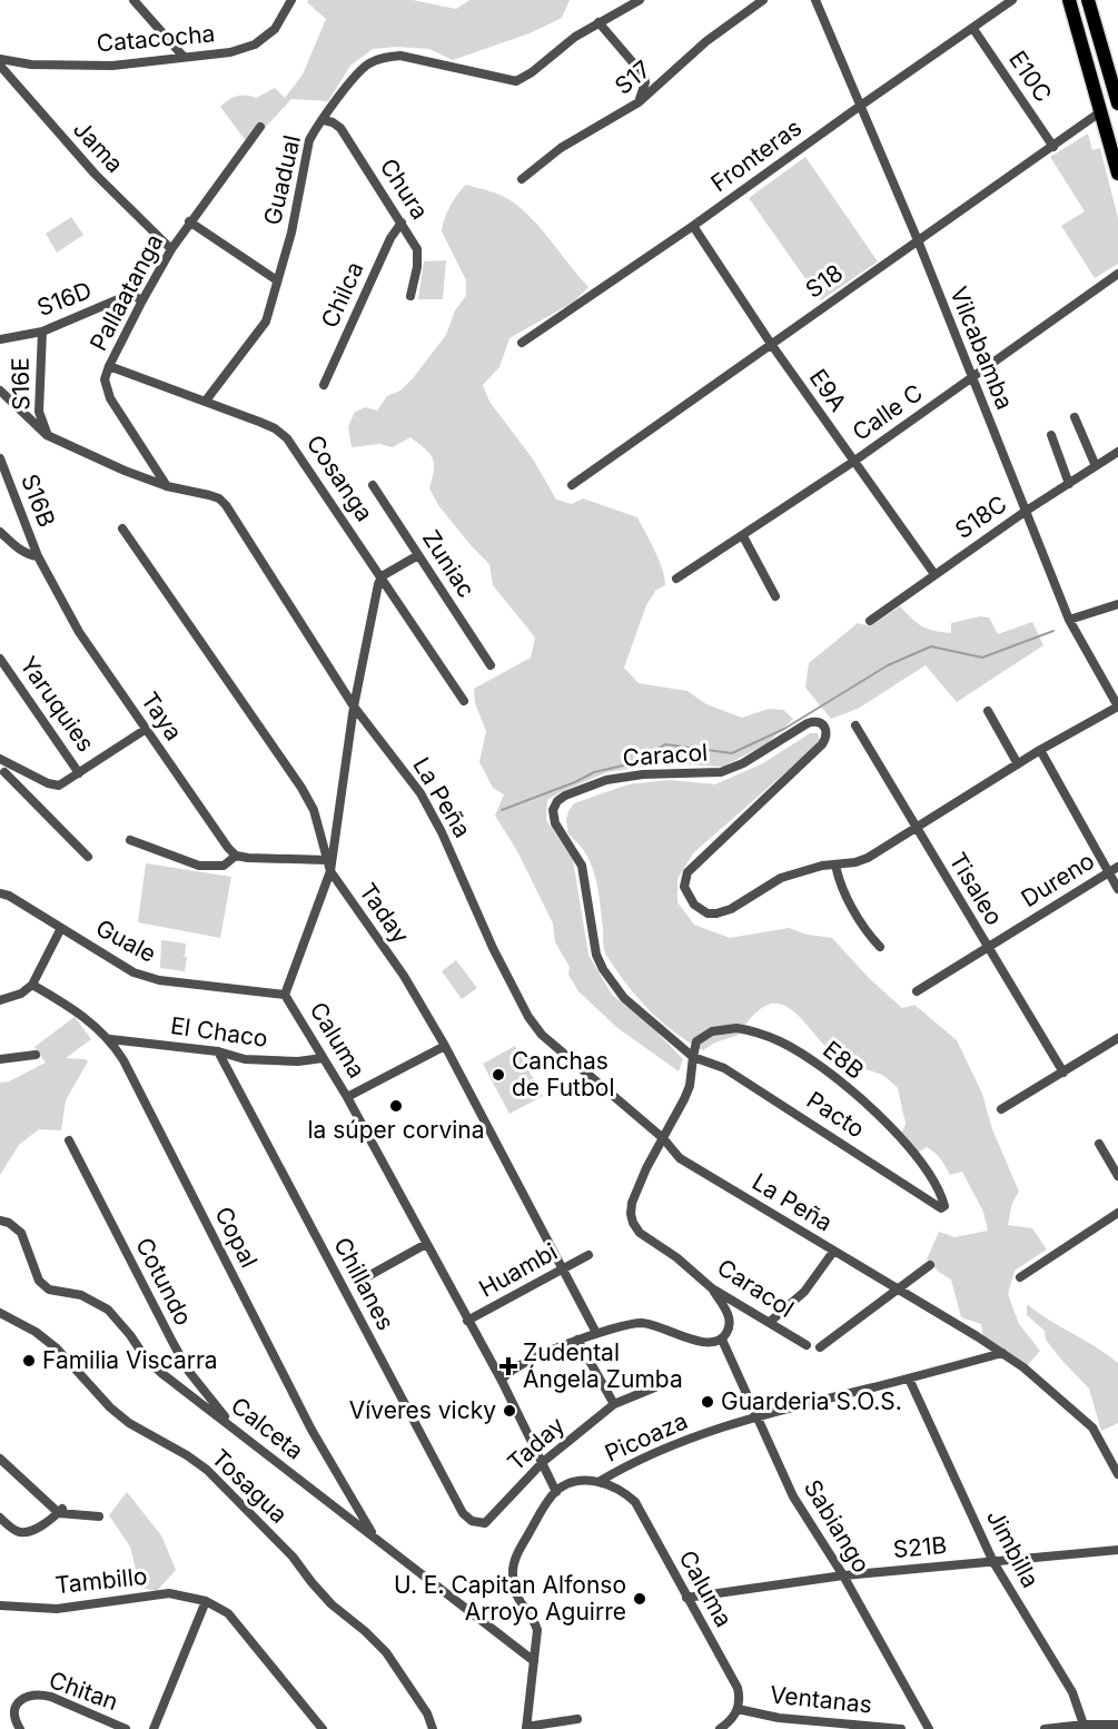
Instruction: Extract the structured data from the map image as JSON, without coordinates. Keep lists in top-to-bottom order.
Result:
{
  "streets": {
    "street": [
      "Catacocha",
      "E10C",
      "S17",
      "Jama",
      "Fronteras",
      "Guadual",
      "Chura",
      "S18",
      "Pallaatanga",
      "Chilca",
      "S16D",
      "Vilcabamba",
      "S16E",
      "E9A",
      "Calle C",
      "Cosanga",
      "S16B",
      "S18C",
      "Zuniac",
      "Yaruquies",
      "Taya",
      "Caracol",
      "La Peña",
      "Dureno",
      "Tisaleo",
      "Taday",
      "Guale",
      "El Chaco",
      "Caluma",
      "E8B",
      "Pacto",
      "Copal",
      "Huambi",
      "Cotundo",
      "Chillanes",
      "Calceta",
      "Picoaza",
      "Tosagua",
      "Sabiango",
      "S21B",
      "Jimbilla",
      "Tambillo",
      "Chitan",
      "Ventanas"
    ]
  },
  "crossings": [
    ["E10C", "Fronteras"],
    ["E10C", "S18"],
    ["Jama", "Pallaatanga"],
    ["Fronteras", "Vilcabamba"],
    ["Fronteras", "E9A"],
    ["Guadual", "Chura"],
    ["Guadual", "Cosanga"],
    ["Chura", "Chilca"],
    ["S18", "Vilcabamba"],
    ["S18", "E9A"],
    ["Pallaatanga", "S16D"],
    ["Pallaatanga", "Cosanga"],
    ["Pallaatanga", "La Peña"],
    ["S16D", "S16E"],
    ["Vilcabamba", "Calle C"],
    ["Vilcabamba", "S18C"],
    ["Vilcabamba", "Caracol"],
    ["S16E", "La Peña"],
    ["E9A", "Calle C"],
    ["E9A", "S18C"],
    ["Cosanga", "Caluma"],
    ["S16B", "Taya"],
    ["Caracol", "La Peña"],
    ["Caracol", "Tisaleo"],
    ["Caracol", "E8B"],
    ["Caracol", "Pacto"],
    ["La Peña", "Caluma"],
    ["La Peña", "Picoaza"],
    ["Dureno", "Tisaleo"],
    ["Taday", "Caluma"],
    ["Taday", "Huambi"],
    ["Taday", "Chillanes"],
    ["Guale", "Caluma"],
    ["El Chaco", "Caluma"],
    ["El Chaco", "Copal"],
    ["El Chaco", "Chillanes"],
    ["Caluma", "Huambi"],
    ["Caluma", "Picoaza"],
    ["Caluma", "S21B"],
    ["Caluma", "Ventanas"],
    ["E8B", "Pacto"],
    ["Copal", "Calceta"],
    ["Cotundo", "Calceta"],
    ["Picoaza", "Sabiango"],
    ["Picoaza", "Jimbilla"],
    ["Sabiango", "S21B"],
    ["S21B", "Jimbilla"]
  ],
  "places": {
    "other": [
      "Canchas de Futbol",
      "la súper corvina",
      "Familia Viscarra",
      "Guarderia S.O.S.",
      "Víveres vicky",
      "U. E. Capitan Alfonso Arroyo Aguirre"
    ],
    "health": ["Zudental Ángela Zumba"]
  }
}
